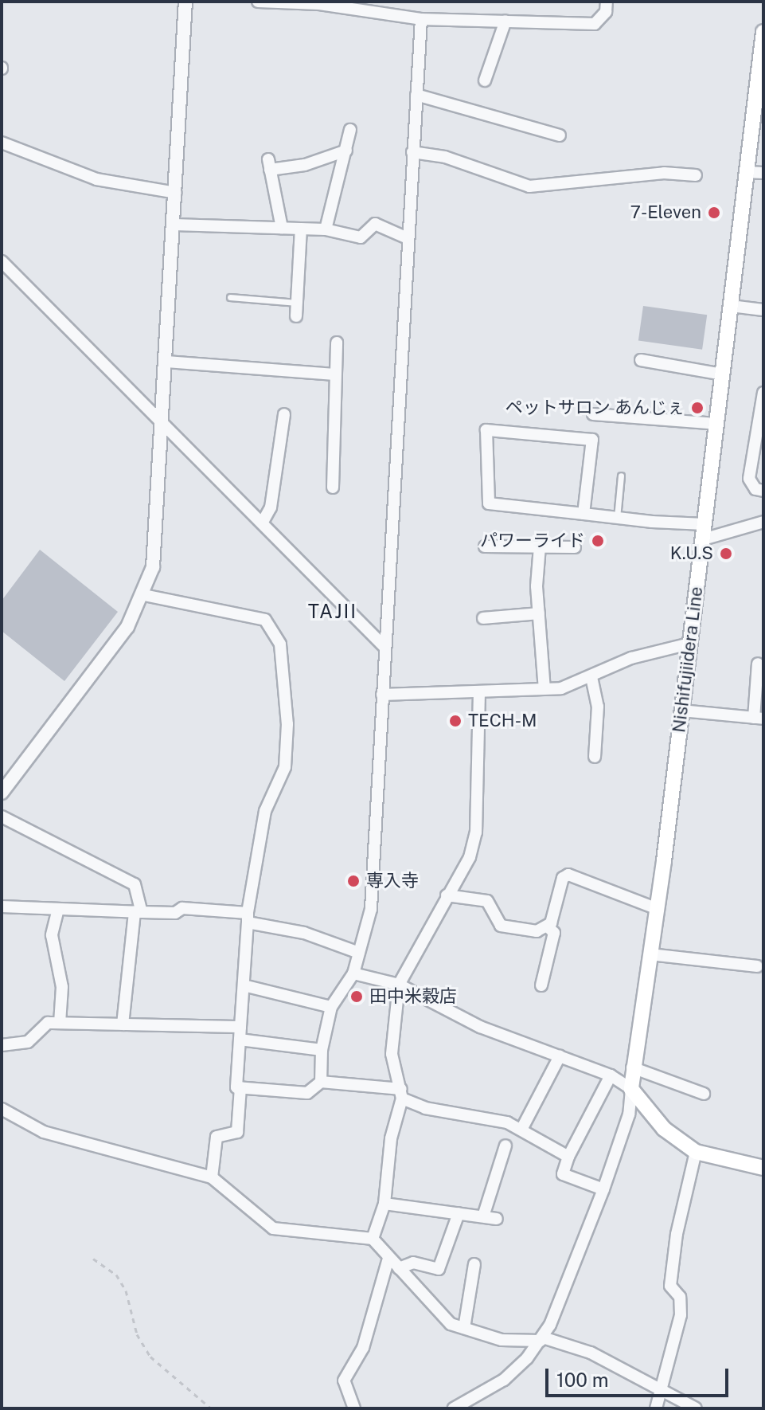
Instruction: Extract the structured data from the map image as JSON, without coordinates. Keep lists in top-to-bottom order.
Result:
{
  "streets": {
    "main road": ["Nishifujiidera Line"]
  },
  "districts": ["TAJII"],
  "places": [
    "7-Eleven",
    "ペットサロン あんじぇ",
    "パワーライド",
    "K.U.S",
    "TECH-M",
    "専入寺",
    "田中米穀店"
  ],
  "scale_bar": "100 m"
}
